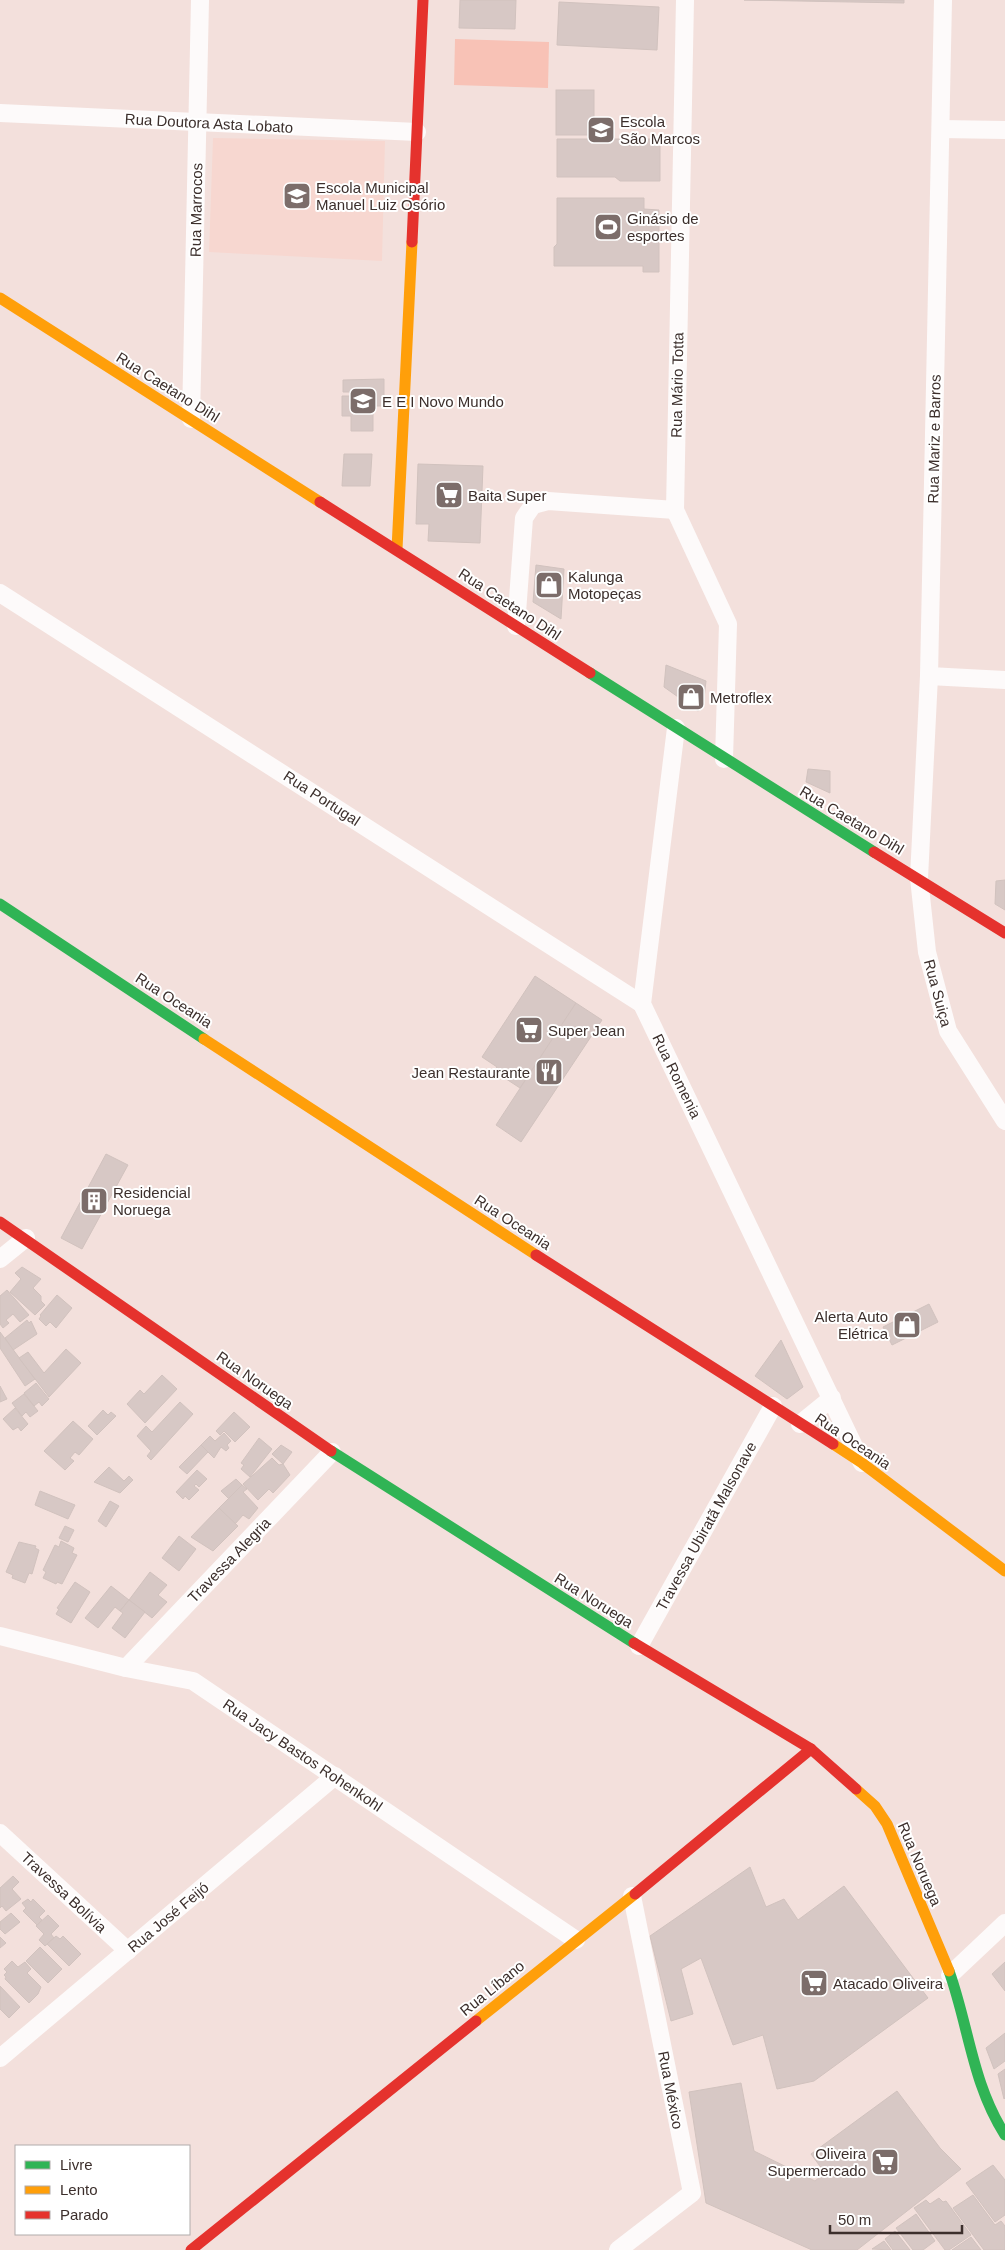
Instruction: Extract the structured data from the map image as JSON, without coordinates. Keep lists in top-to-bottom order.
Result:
{
  "streets": {
    "street": [
      "Rua Doutora Asta Lobato",
      "Rua Marrocos",
      "Rua Mário Totta",
      "Rua Caetano Dihl",
      "Rua Mariz e Barros",
      "Rua Portugal",
      "Rua Suiça",
      "Rua Oceania",
      "Rua Romenia",
      "Rua Noruega",
      "Travessa Ubiratã Malsonave",
      "Travessa Alegria",
      "Rua Jacy Bastos Rohenkohl",
      "Travessa Bolívia",
      "Rua José Feijó",
      "Rua Líbano",
      "Rua México"
    ]
  },
  "crossings": [
    ["Rua Doutora Asta Lobato", "Rua Marrocos"],
    ["Rua Marrocos", "Rua Caetano Dihl"],
    ["Rua Mário Totta", "Rua Caetano Dihl"],
    ["Rua Caetano Dihl", "Rua Mariz e Barros"],
    ["Rua Caetano Dihl", "Rua Suiça"],
    ["Rua Mariz e Barros", "Rua Suiça"],
    ["Rua Portugal", "Rua Romenia"],
    ["Rua Oceania", "Rua Romenia"],
    ["Rua Oceania", "Travessa Ubiratã Malsonave"],
    ["Rua Noruega", "Travessa Ubiratã Malsonave"],
    ["Rua Noruega", "Travessa Alegria"],
    ["Rua Noruega", "Rua Líbano"],
    ["Travessa Alegria", "Rua Jacy Bastos Rohenkohl"],
    ["Rua Jacy Bastos Rohenkohl", "Rua José Feijó"],
    ["Rua Jacy Bastos Rohenkohl", "Rua Líbano"],
    ["Travessa Bolívia", "Rua José Feijó"],
    ["Rua Líbano", "Rua México"]
  ],
  "places": {
    "school or university": ["Escola São Marcos", "Escola Municipal Manuel Luiz Osório", "E E I Novo Mundo"],
    "sports": ["Ginásio de esportes"],
    "supermarket": [
      "Baita Super",
      "Super Jean",
      "Atacado Oliveira",
      "Oliveira Supermercado"
    ],
    "shop": ["Kalunga Motopeças", "Metroflex", "Alerta Auto Elétrica"],
    "restaurant": ["Jean Restaurante"],
    "building": ["Residencial Noruega"]
  },
  "legend": ["Livre", "Lento", "Parado"],
  "scale_bar": "50 m"
}
